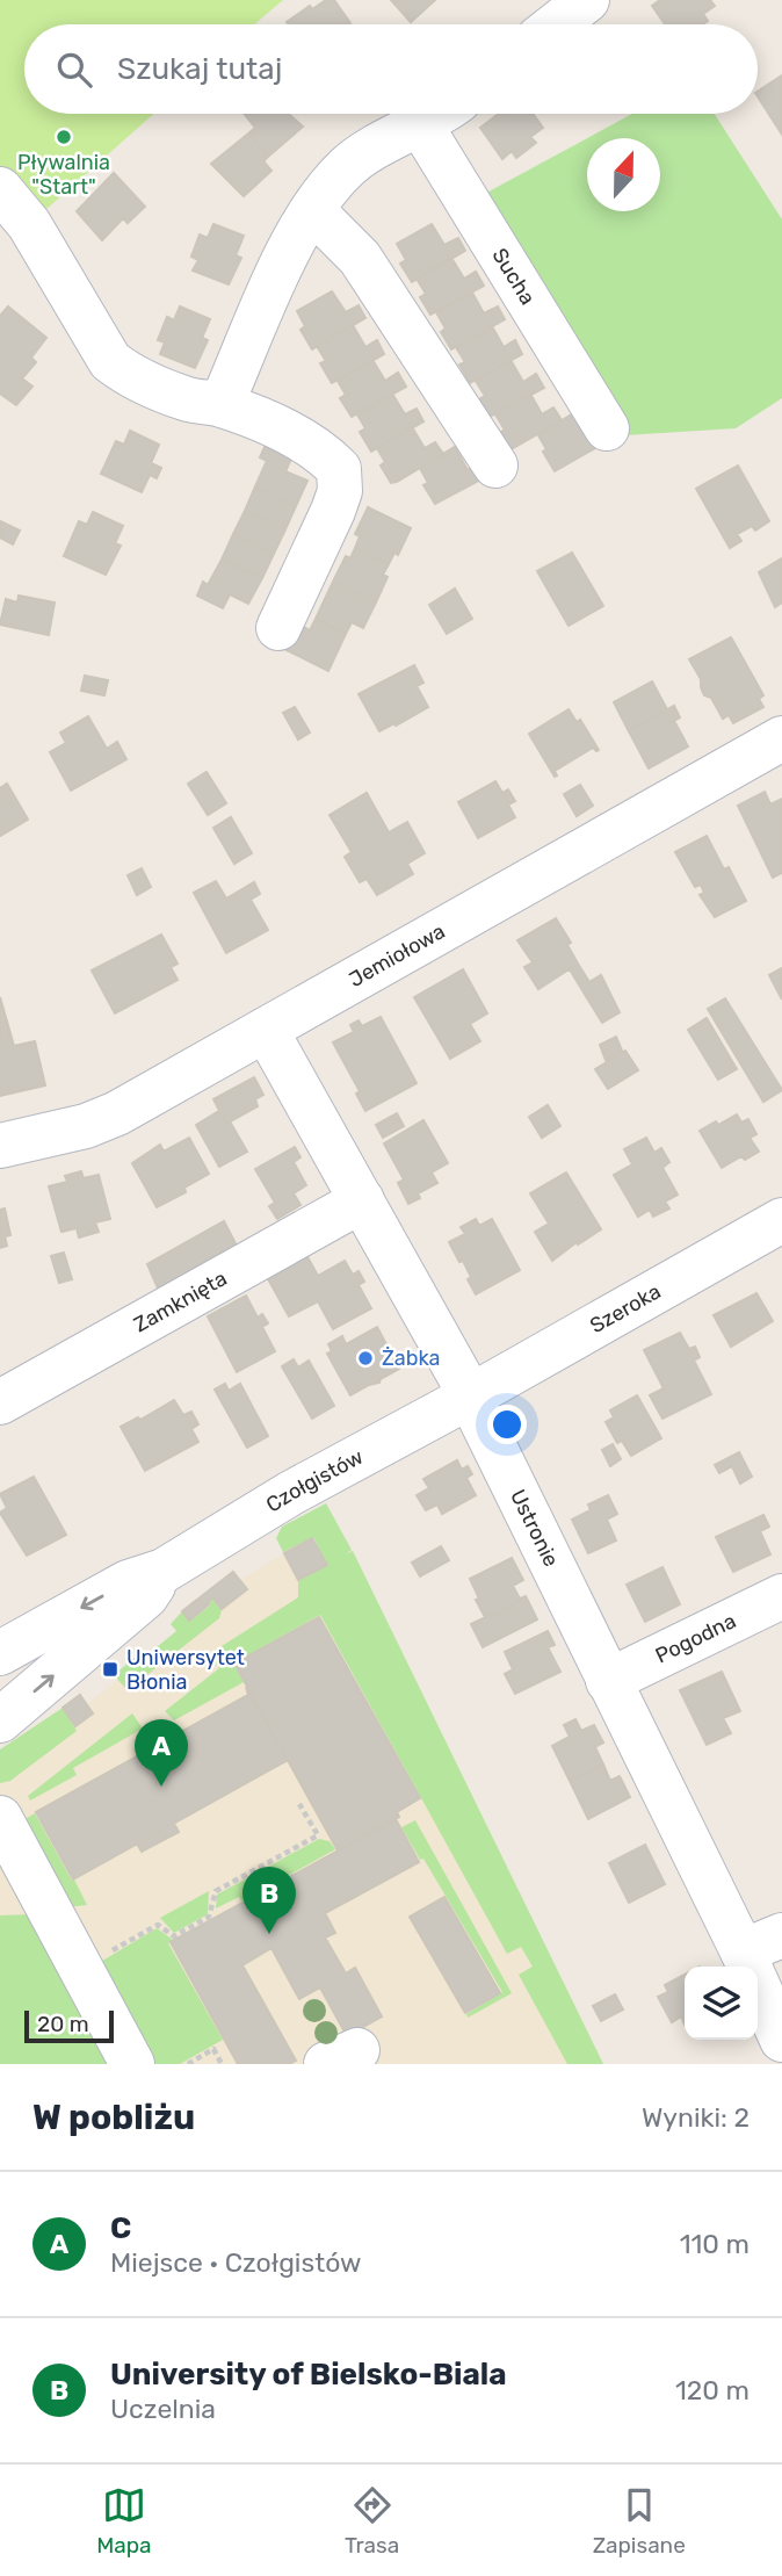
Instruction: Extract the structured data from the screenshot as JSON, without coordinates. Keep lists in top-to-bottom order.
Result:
{
  "streets": {
    "street": [
      "Sucha",
      "Jemiołowa",
      "Zamknięta",
      "Szeroka",
      "Czołgistów",
      "Ustronie",
      "Pogodna"
    ]
  },
  "crossings": [
    ["Jemiołowa", "Ustronie"],
    ["Zamknięta", "Ustronie"],
    ["Szeroka", "Czołgistów"],
    ["Szeroka", "Ustronie"],
    ["Czołgistów", "Ustronie"],
    ["Ustronie", "Pogodna"]
  ],
  "places": {
    "other": ["Pływalnia \"Start\"", "Żabka"],
    "transit": ["Uniwersytet Błonia"]
  },
  "scale_bar": "20 m",
  "north": "top",
  "page": {
    "search": "Szukaj tutaj",
    "pins": ["A", "B"],
    "scale": "20 m",
    "heading": ["W pobliżu", "Wyniki: 2"],
    "list": [
      {
        "mark": "A",
        "name": "C",
        "note": "Miejsce · Czołgistów",
        "value": "110 m"
      },
      {
        "mark": "B",
        "name": "University of Bielsko-Biala",
        "note": "Uczelnia",
        "value": "120 m"
      }
    ],
    "nav": ["Mapa", "Trasa", "Zapisane"]
  }
}
